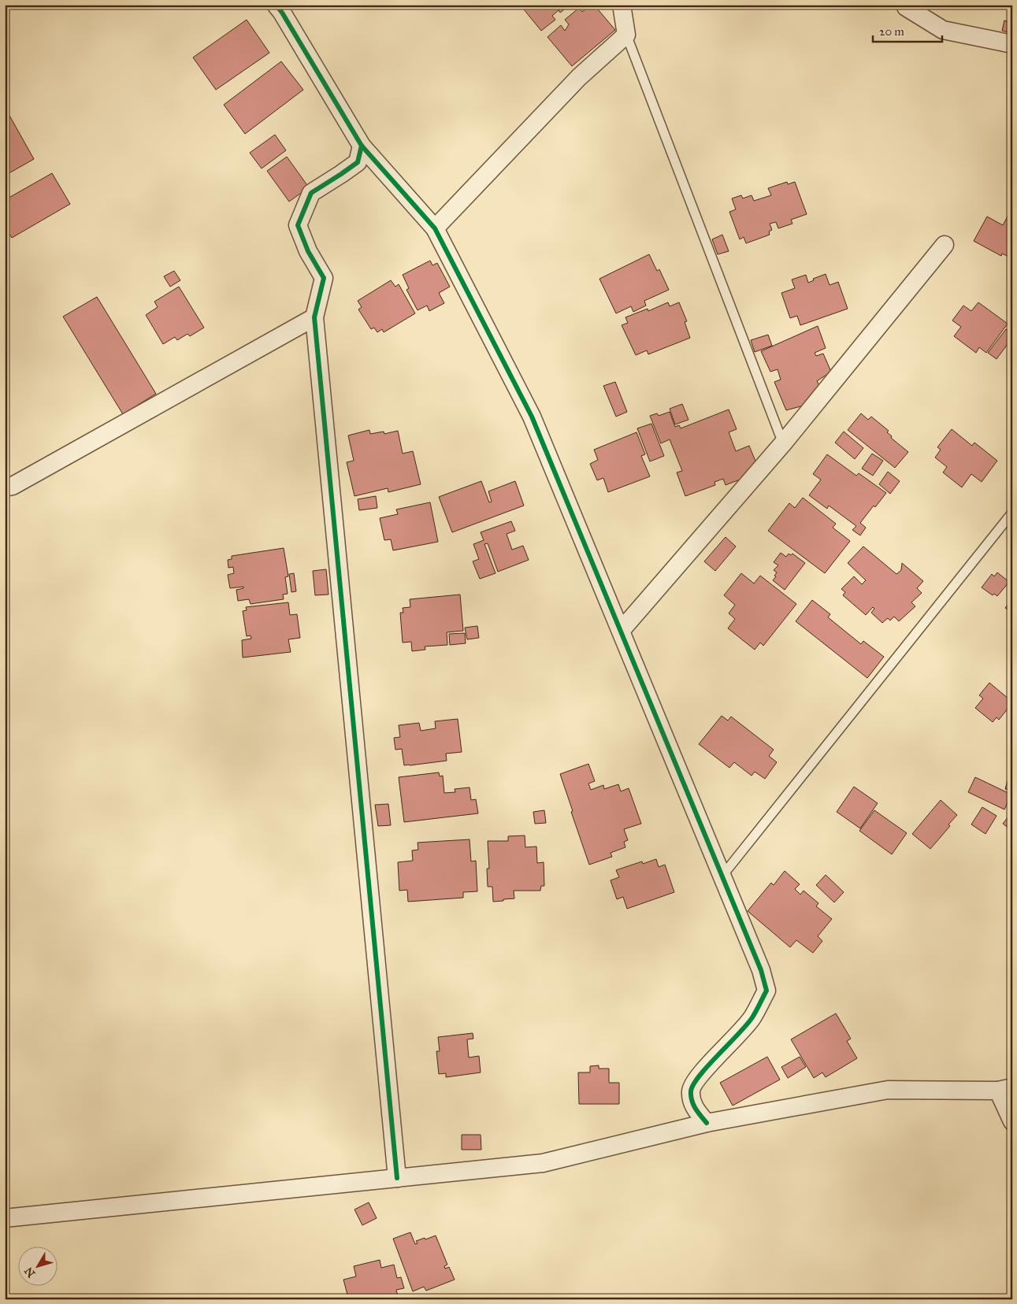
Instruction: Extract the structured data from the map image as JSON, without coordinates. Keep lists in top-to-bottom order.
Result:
{
  "scale_bar": "20 m",
  "north": "bottom left"
}
